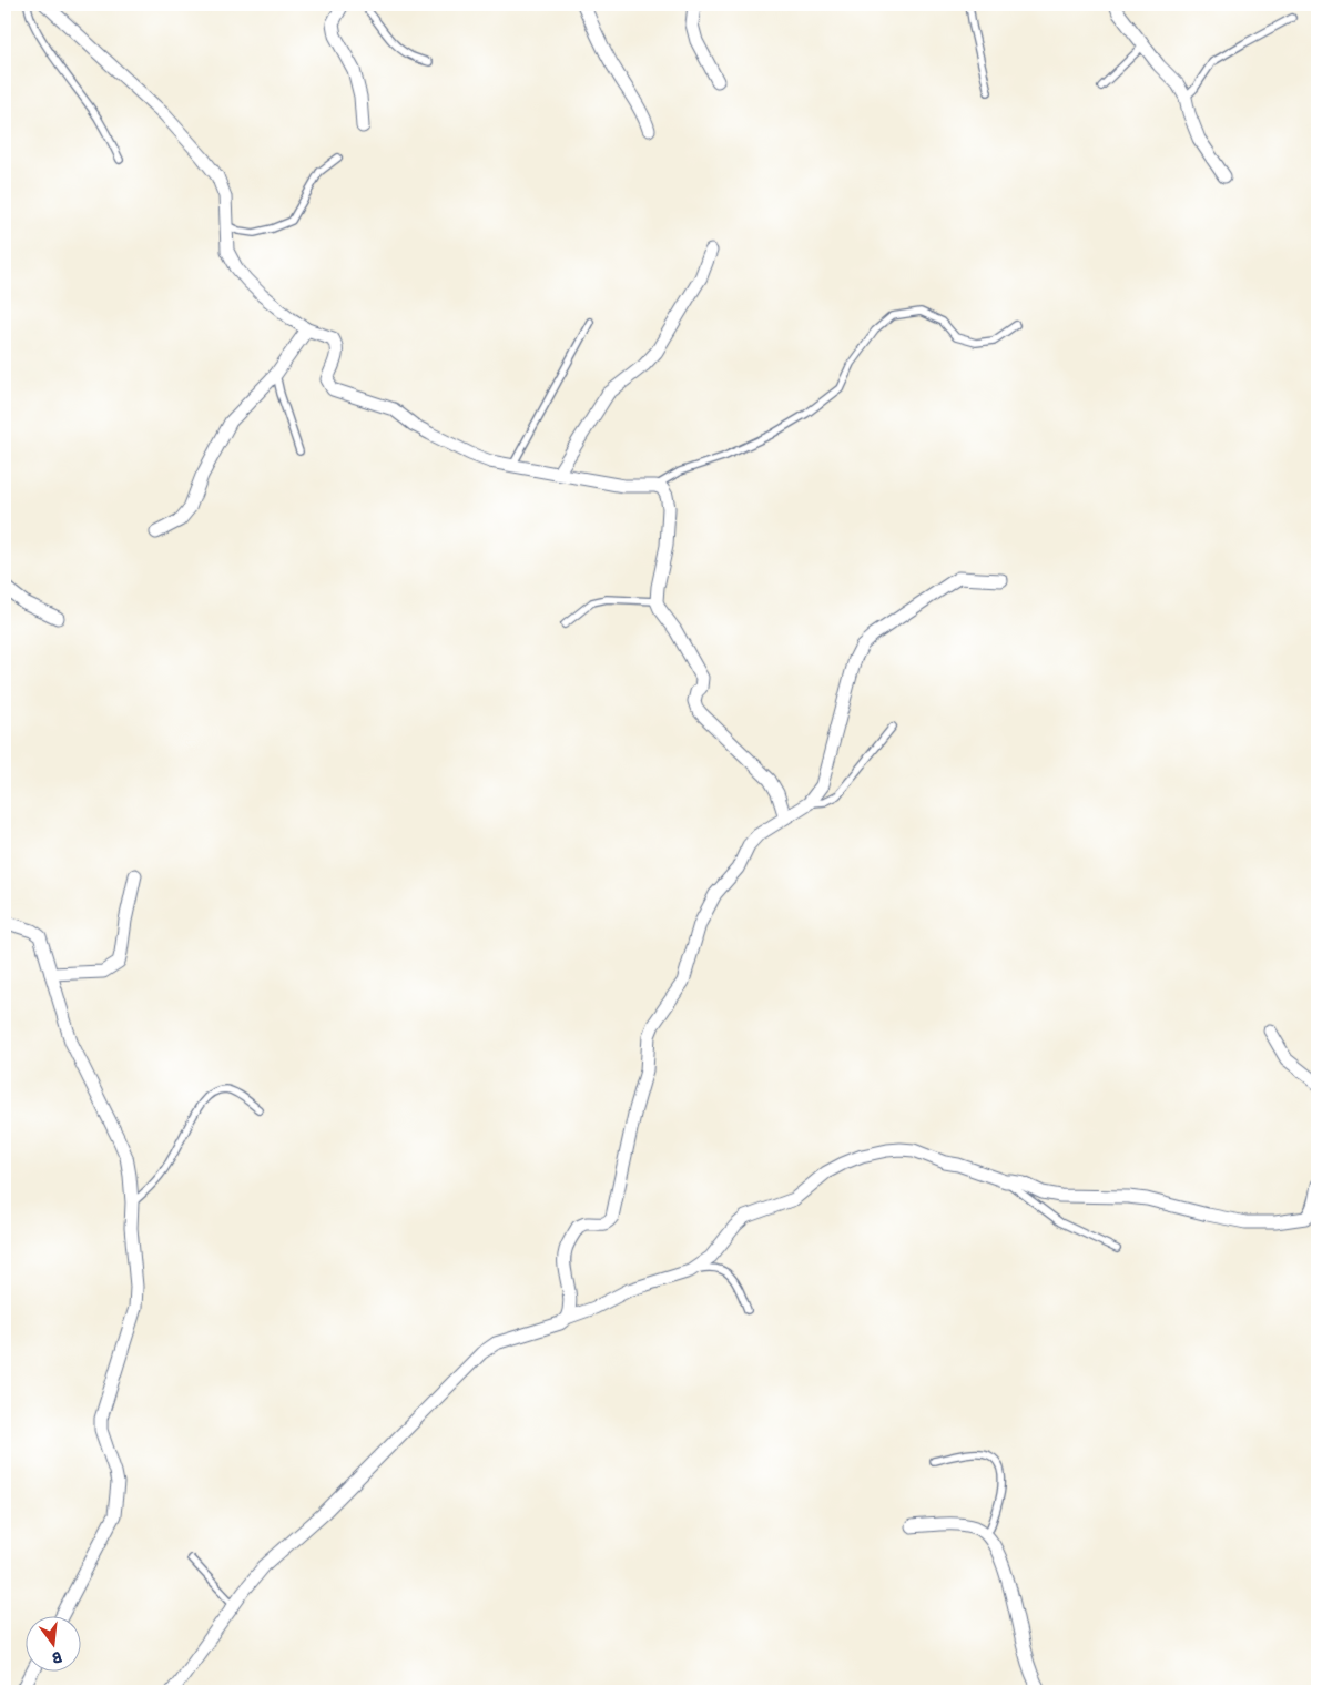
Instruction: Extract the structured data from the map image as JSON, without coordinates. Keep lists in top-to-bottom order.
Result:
{
  "north": "bottom"
}
